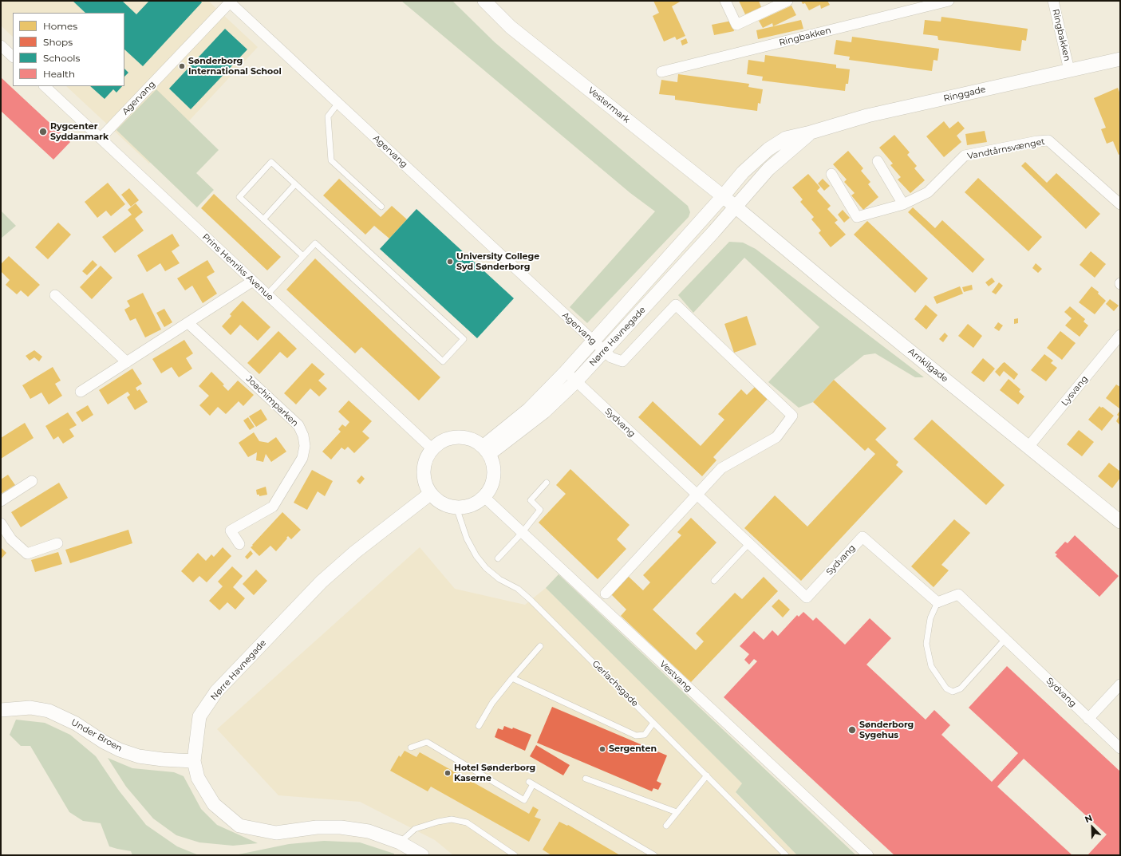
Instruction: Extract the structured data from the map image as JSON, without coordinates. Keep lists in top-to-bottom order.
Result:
{
  "streets": {
    "street": [
      "Ringbakken",
      "Ringgade",
      "Agervang",
      "Vestermark",
      "Vandtårnsvænget",
      "Prins Henriks Avenue",
      "Nørre Havnegade",
      "Arnkilgade",
      "Lysvang",
      "Joachimparken",
      "Sydvang",
      "Vestvang",
      "Under Broen"
    ],
    "lane": ["Gerlachsgade"]
  },
  "crossings": [
    ["Ringbakken", "Ringgade"],
    ["Ringgade", "Vestermark"],
    ["Ringgade", "Nørre Havnegade"],
    ["Ringgade", "Arnkilgade"],
    ["Agervang", "Prins Henriks Avenue"],
    ["Agervang", "Nørre Havnegade"],
    ["Agervang", "Sydvang"],
    ["Vestermark", "Nørre Havnegade"],
    ["Vestermark", "Arnkilgade"],
    ["Prins Henriks Avenue", "Nørre Havnegade"],
    ["Prins Henriks Avenue", "Vestvang"],
    ["Prins Henriks Avenue", "Gerlachsgade"],
    ["Nørre Havnegade", "Arnkilgade"],
    ["Nørre Havnegade", "Sydvang"],
    ["Nørre Havnegade", "Vestvang"],
    ["Nørre Havnegade", "Gerlachsgade"],
    ["Nørre Havnegade", "Under Broen"],
    ["Arnkilgade", "Lysvang"],
    ["Vestvang", "Gerlachsgade"]
  ],
  "places": [
    "Sønderborg International School",
    "Rygcenter Syddanmark",
    "University College Syd Sønderborg",
    "Sønderborg Sygehus",
    "Sergenten",
    "Hotel Sønderborg Kaserne"
  ],
  "legend": [
    "Homes",
    "Shops",
    "Schools",
    "Health"
  ],
  "north": "top left"
}
